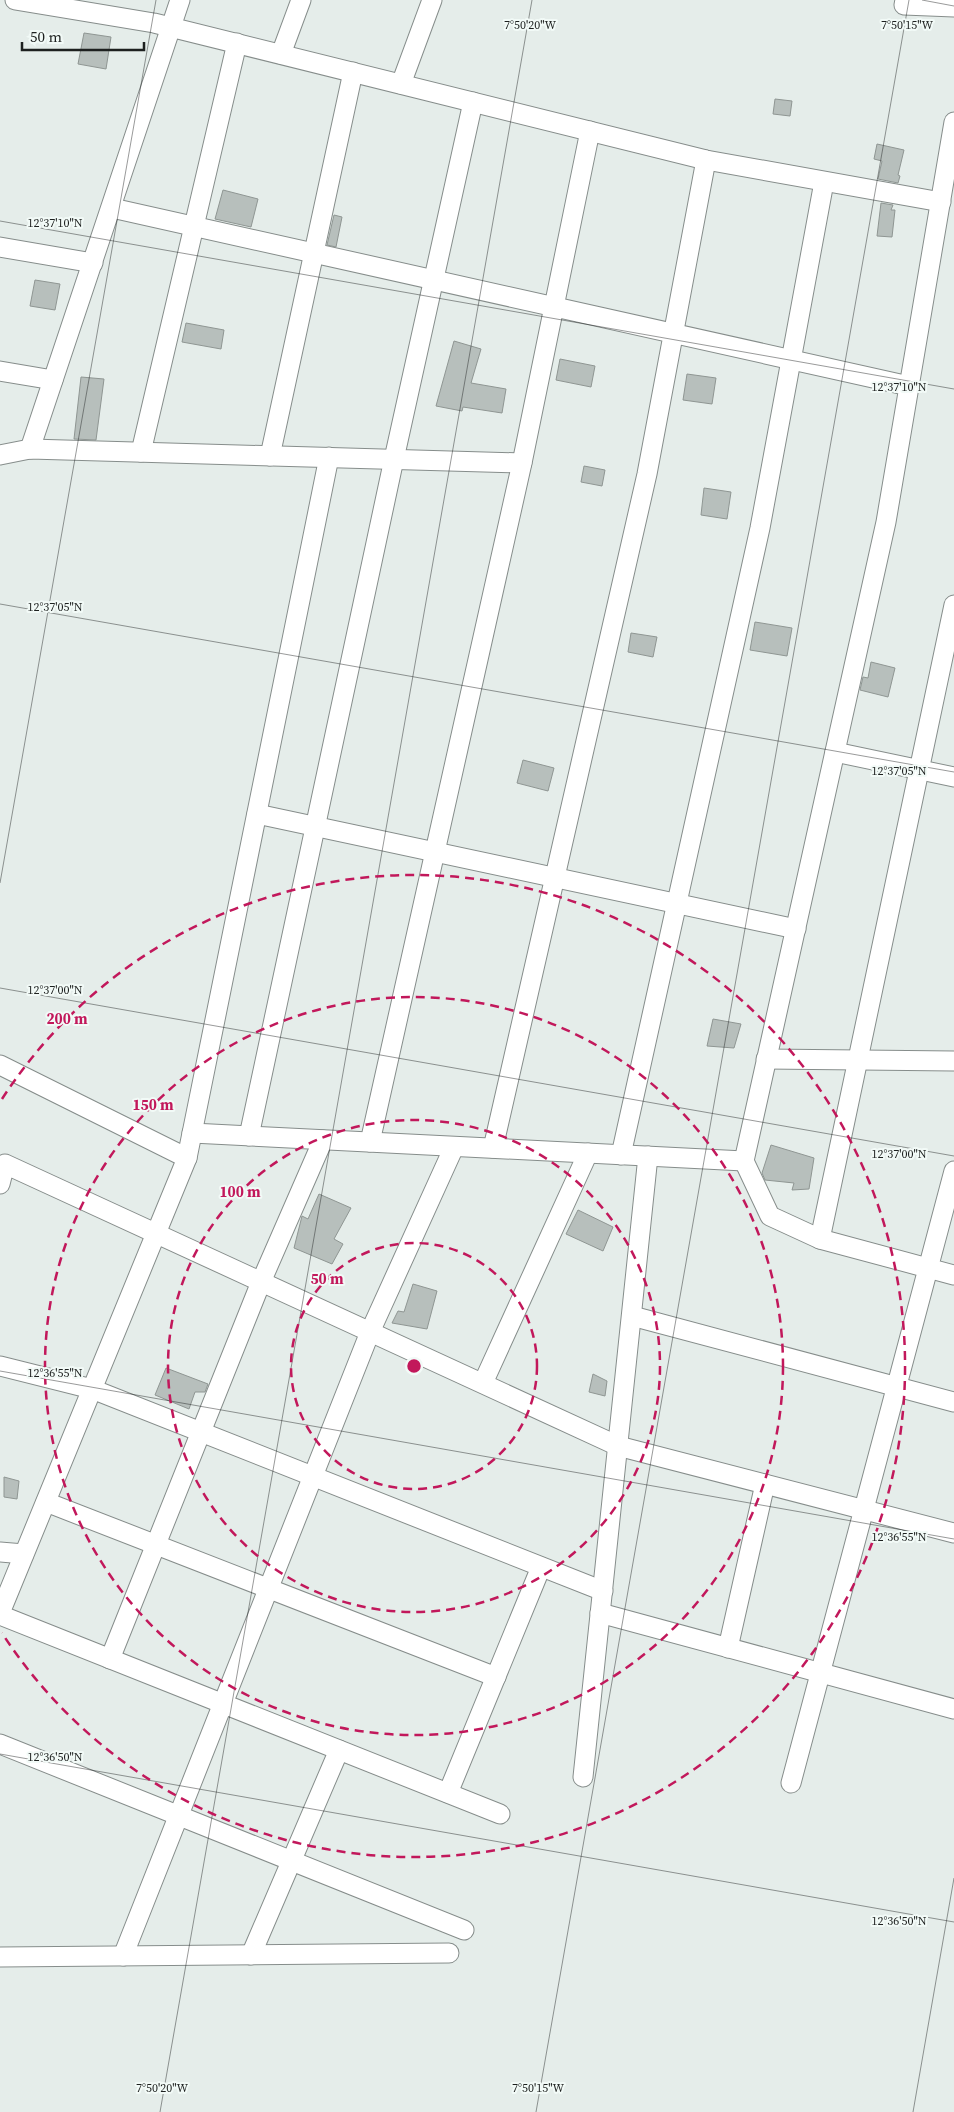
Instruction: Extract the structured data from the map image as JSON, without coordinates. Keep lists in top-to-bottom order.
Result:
{
  "scale_bar": "50 m",
  "coordinates": [
    "7°50'20\"W",
    "7°50'15\"W",
    "12°37'10\"N",
    "12°37'05\"N",
    "12°37'00\"N",
    "12°36'55\"N",
    "12°36'50\"N"
  ],
  "rings": [
    "200 m",
    "150 m",
    "100 m",
    "50 m"
  ]
}
